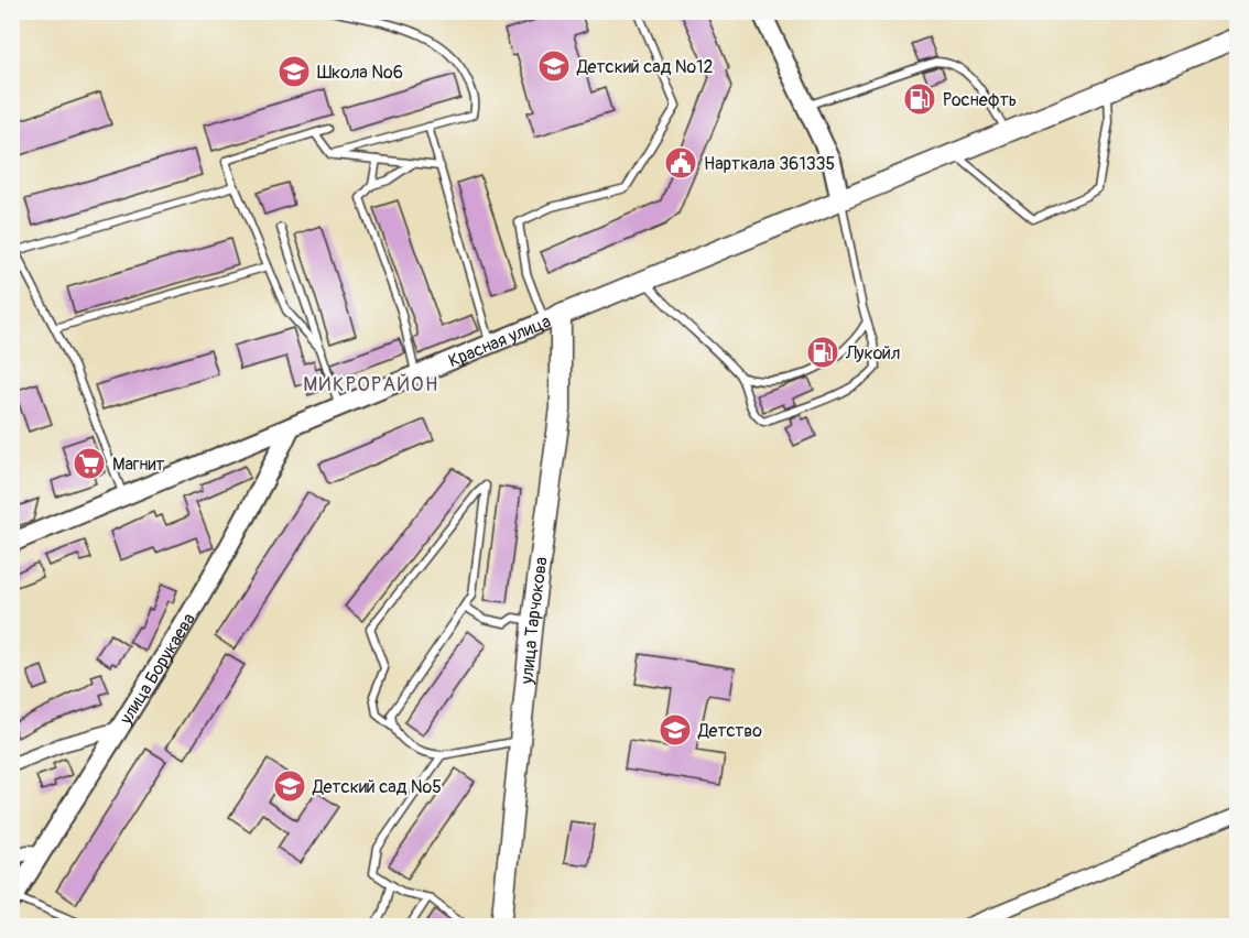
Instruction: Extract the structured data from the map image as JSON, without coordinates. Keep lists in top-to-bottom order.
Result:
{
  "streets": {
    "main road": ["Красная улица", "улица Тарчокова"],
    "street": ["улица Борукаева"]
  },
  "crossings": [
    ["Красная улица", "улица Тарчокова"],
    ["Красная улица", "улица Борукаева"]
  ],
  "districts": ["МИКРОРАЙОН"],
  "places": {
    "school or university": [
      "Детский сад №12",
      "Школа №6",
      "Детство",
      "Детский сад №5"
    ],
    "fuel station": ["Роснефть", "Лукойл"],
    "public building": ["Нарткала 361335"],
    "supermarket": ["Магнит"]
  }
}
